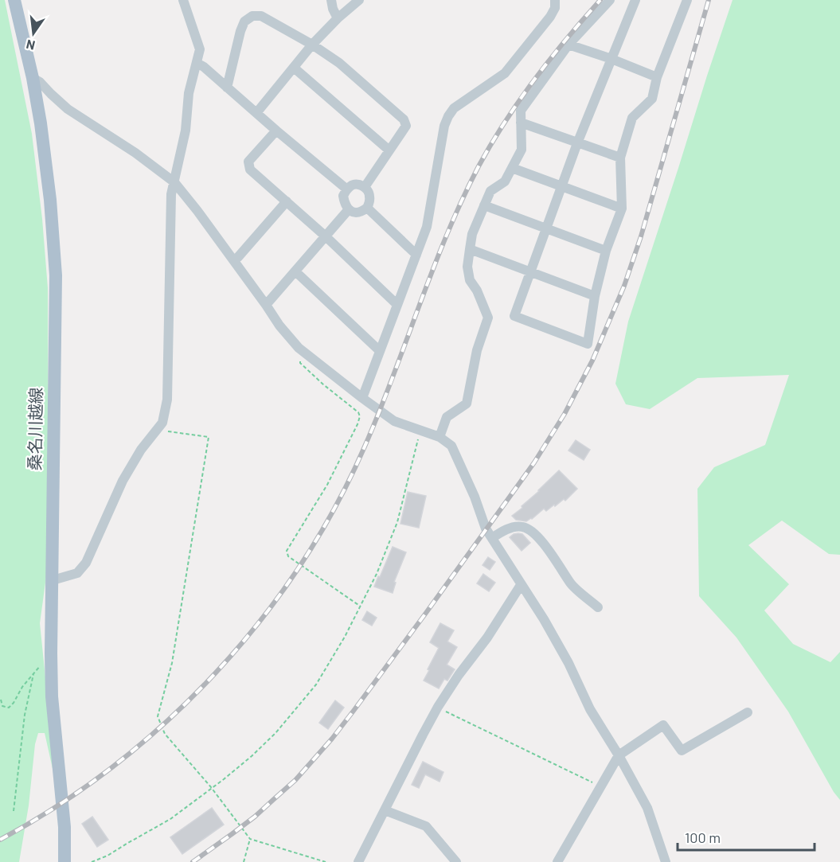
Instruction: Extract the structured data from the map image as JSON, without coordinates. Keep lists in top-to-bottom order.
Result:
{
  "streets": {
    "main road": ["桑名川越線"]
  },
  "scale_bar": "100 m",
  "north": "bottom"
}
